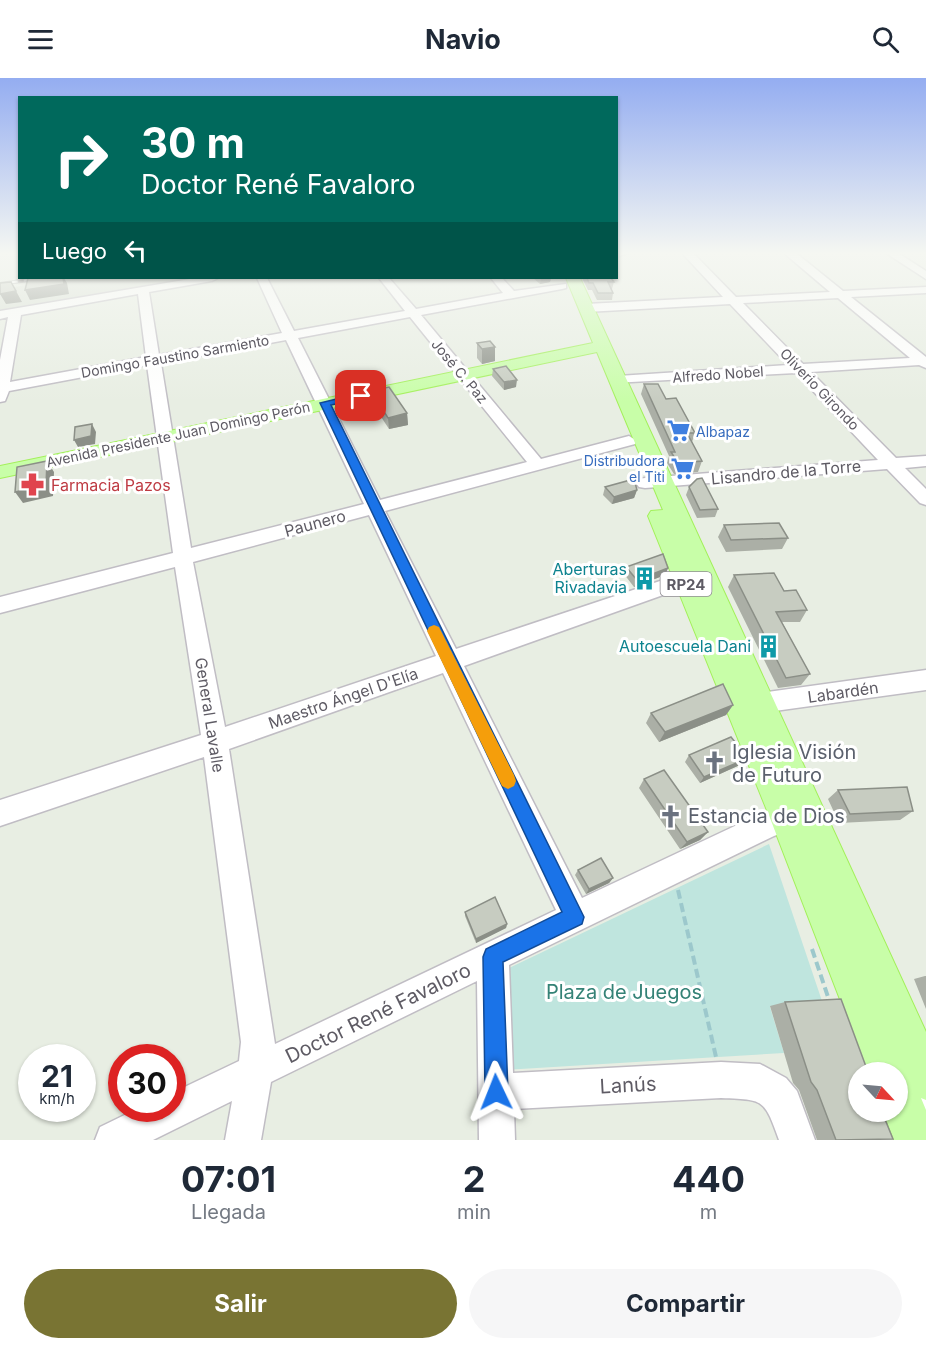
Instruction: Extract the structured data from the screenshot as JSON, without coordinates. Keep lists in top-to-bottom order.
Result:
{
  "streets": {
    "main road": ["Avenida Presidente Juan Domingo Perón", "RP24"],
    "street": [
      "Domingo Faustino Sarmiento",
      "José C. Paz",
      "Alfredo Nobel",
      "Oliverio Girondo",
      "Lisandro de la Torre",
      "Paunero",
      "Labardén",
      "Maestro Ángel D'Elía",
      "General Lavalle",
      "Doctor René Favaloro",
      "Lanús"
    ]
  },
  "crossings": [
    ["Domingo Faustino Sarmiento", "José C. Paz"],
    ["Domingo Faustino Sarmiento", "General Lavalle"],
    ["José C. Paz", "Avenida Presidente Juan Domingo Perón"],
    ["José C. Paz", "Paunero"],
    ["Alfredo Nobel", "Oliverio Girondo"],
    ["Alfredo Nobel", "RP24"],
    ["Oliverio Girondo", "Lisandro de la Torre"],
    ["Avenida Presidente Juan Domingo Perón", "RP24"],
    ["Avenida Presidente Juan Domingo Perón", "General Lavalle"],
    ["Lisandro de la Torre", "RP24"],
    ["Paunero", "RP24"],
    ["Paunero", "General Lavalle"],
    ["RP24", "Labardén"],
    ["RP24", "Maestro Ángel D'Elía"],
    ["RP24", "Doctor René Favaloro"],
    ["Maestro Ángel D'Elía", "General Lavalle"],
    ["General Lavalle", "Doctor René Favaloro"]
  ],
  "parks": ["Plaza de Juegos"],
  "places": {
    "supermarket": ["Albapaz", "Distribudora el Titi"],
    "pharmacy": ["Farmacia Pazos"],
    "building": ["Aberturas Rivadavia", "Autoescuela Dani"],
    "church": ["Iglesia Visión de Futuro", "Estancia de Dios"]
  },
  "north": "bottom right",
  "page": {
    "header": "Navio",
    "turn": ["30 m", "Doctor René Favaloro"],
    "then": "Luego",
    "speed": "21 km/h",
    "limit": "30",
    "eta": [
      "07:01",
      "Llegada",
      "2",
      "min",
      "440",
      "m"
    ],
    "buttons": ["Salir", "Compartir"]
  }
}
